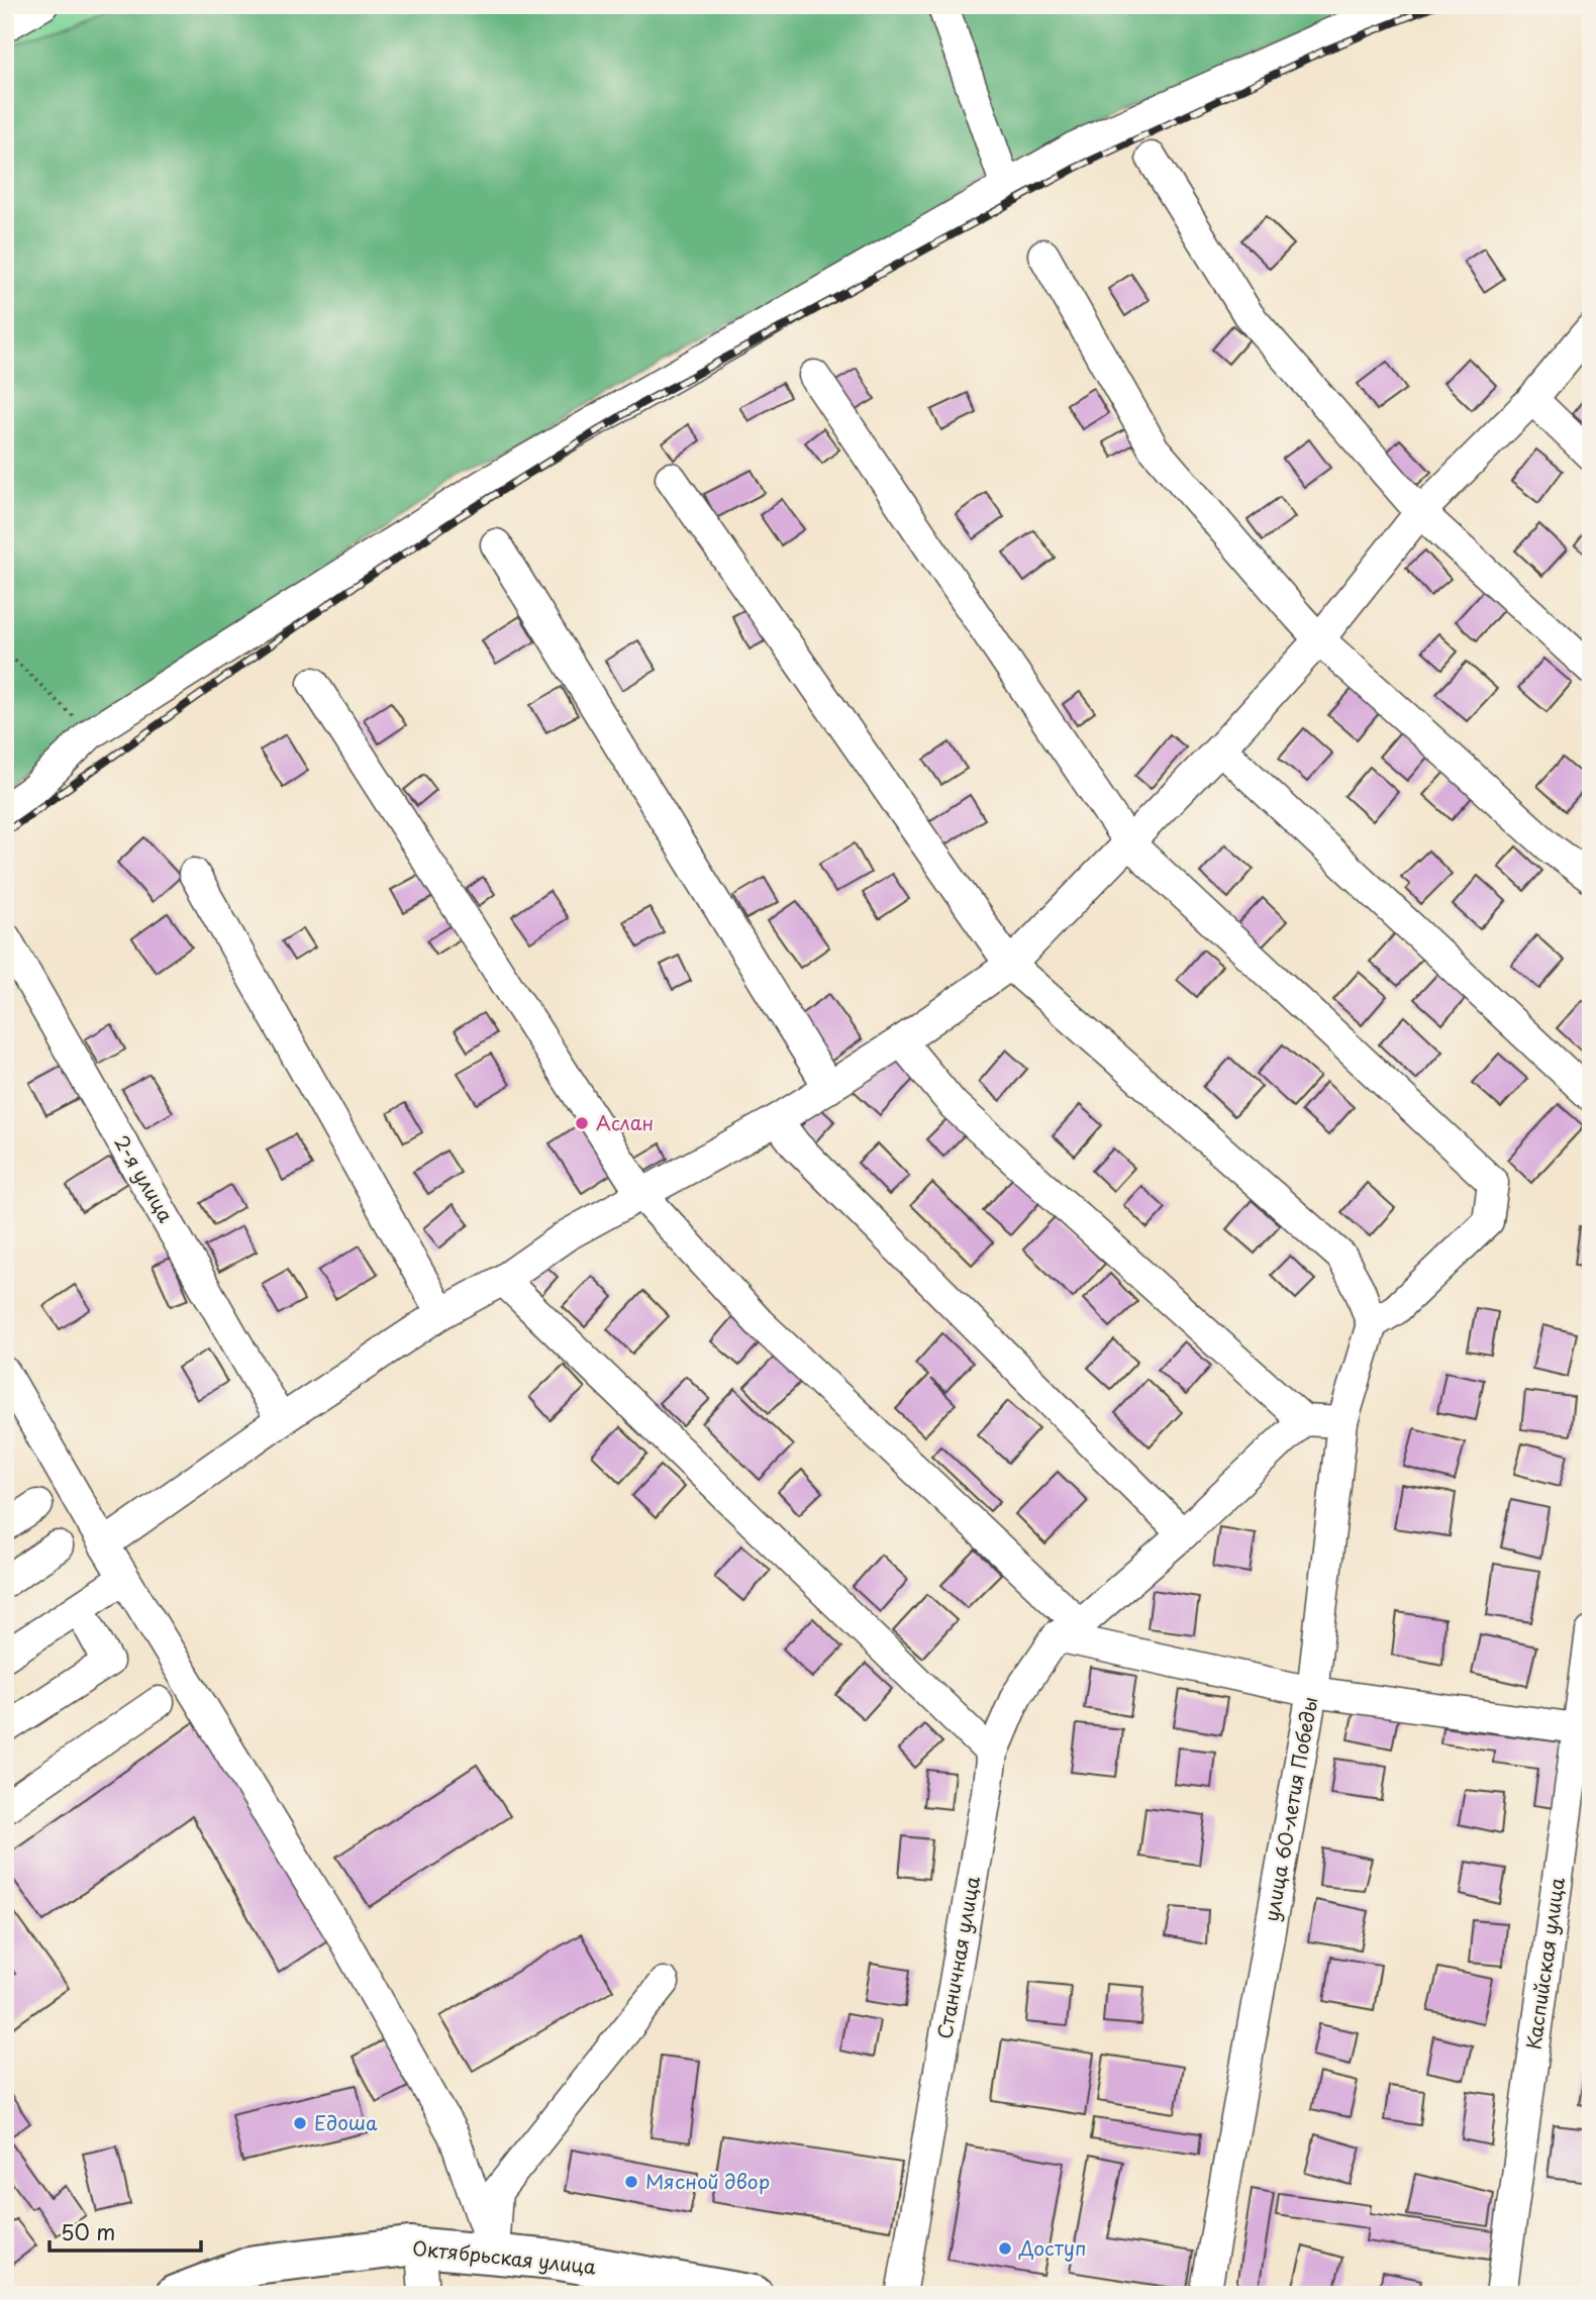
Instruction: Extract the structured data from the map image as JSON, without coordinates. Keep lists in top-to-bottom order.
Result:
{
  "streets": {
    "main road": ["Октябрьская улица"],
    "street": [
      "2-я улица",
      "улица 60-летия Победы",
      "Станичная улица",
      "Каспийская улица"
    ]
  },
  "places": [
    "Аслан",
    "Едоша",
    "Мясной двор",
    "Доступ"
  ],
  "scale_bar": "50 m"
}
